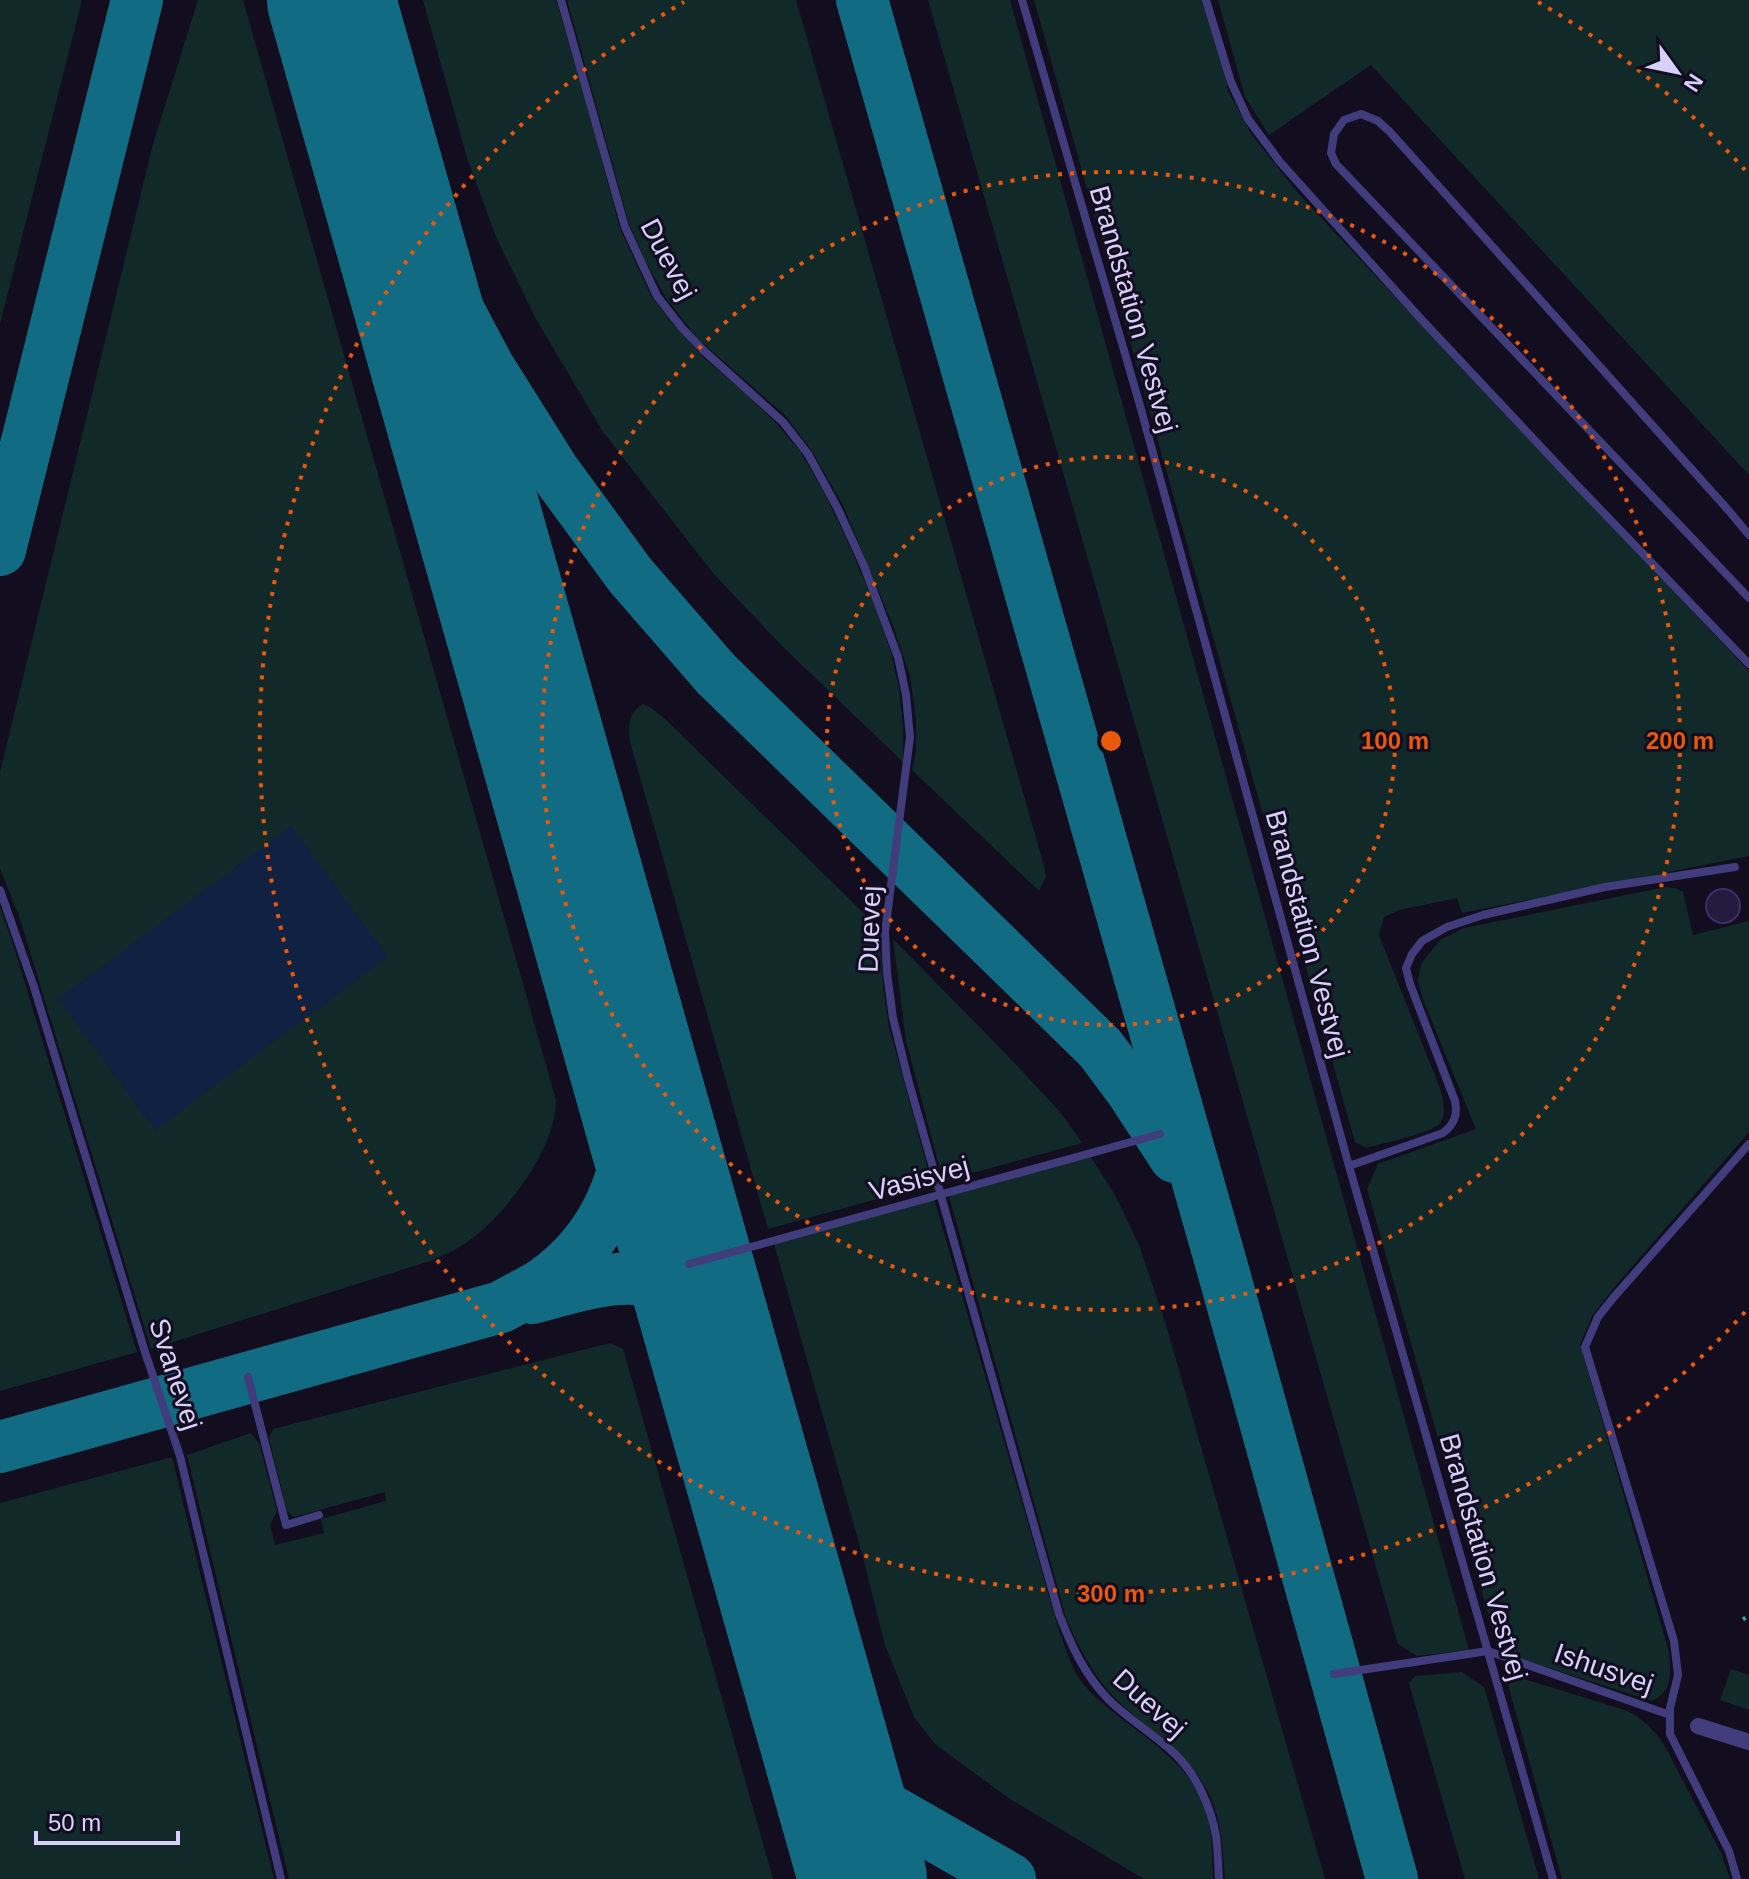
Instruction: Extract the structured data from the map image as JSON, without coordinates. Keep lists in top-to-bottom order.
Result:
{
  "streets": {
    "lane": [
      "Duevej",
      "Brandstation Vestvej",
      "Vasisvej",
      "Svanevej",
      "Ishusvej"
    ]
  },
  "crossings": [
    ["Duevej", "Vasisvej"],
    ["Brandstation Vestvej", "Ishusvej"]
  ],
  "scale_bar": "50 m",
  "north": "bottom right",
  "rings": ["100 m", "200 m", "300 m"]
}
